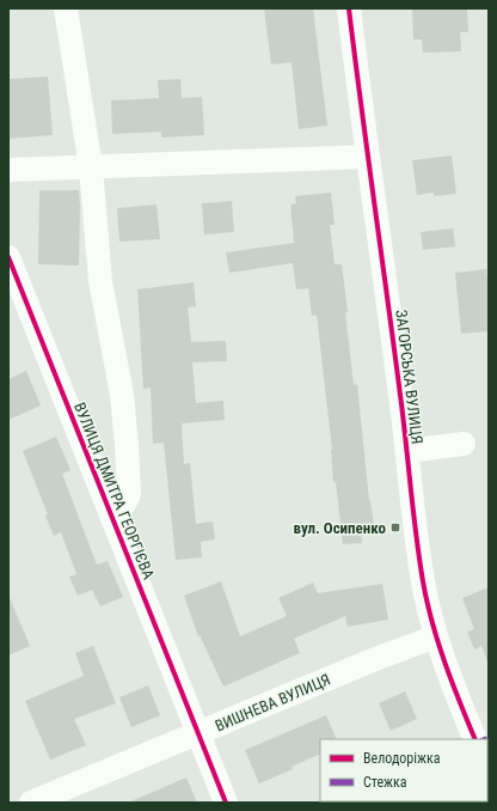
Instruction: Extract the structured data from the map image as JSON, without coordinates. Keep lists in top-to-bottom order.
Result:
{
  "streets": {
    "street": ["ЗАГОРСЬКА ВУЛИЦЯ", "ВУЛИЦЯ ДМИТРА ГЕОРГІЄВА", "ВИШНЕВА ВУЛИЦЯ"]
  },
  "crossings": [
    ["ЗАГОРСЬКА ВУЛИЦЯ", "ВИШНЕВА ВУЛИЦЯ"],
    ["ВУЛИЦЯ ДМИТРА ГЕОРГІЄВА", "ВИШНЕВА ВУЛИЦЯ"]
  ],
  "places": {
    "transit": ["вул. Осипенко"]
  },
  "legend": ["Велодоріжка", "Стежка"]
}
